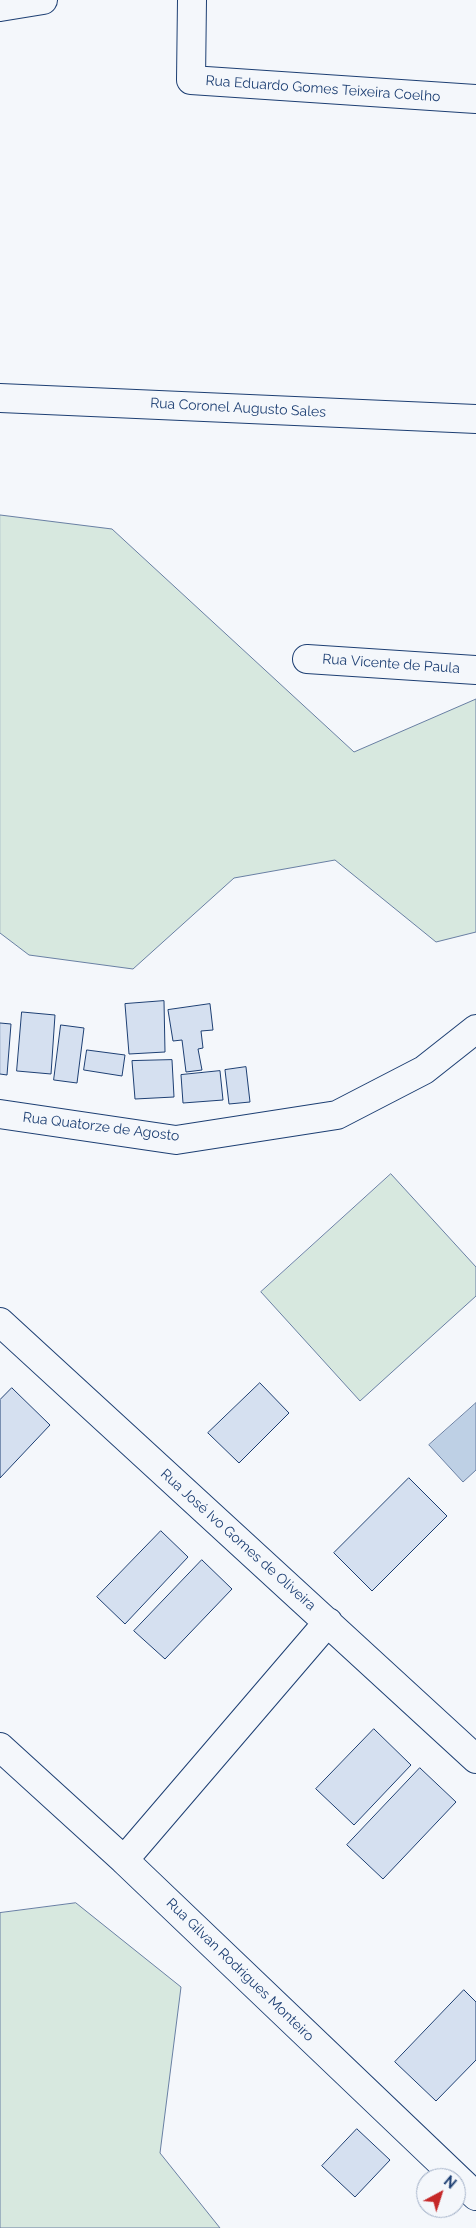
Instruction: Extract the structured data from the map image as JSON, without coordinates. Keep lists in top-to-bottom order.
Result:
{
  "streets": {
    "street": [
      "Rua Eduardo Gomes Teixeira Coelho",
      "Rua Coronel Augusto Sales",
      "Rua Vicente de Paula",
      "Rua Quatorze de Agosto",
      "Rua José Ivo Gomes de Oliveira",
      "Rua Gilvan Rodrigues Monteiro"
    ]
  },
  "north": "top right"
}
